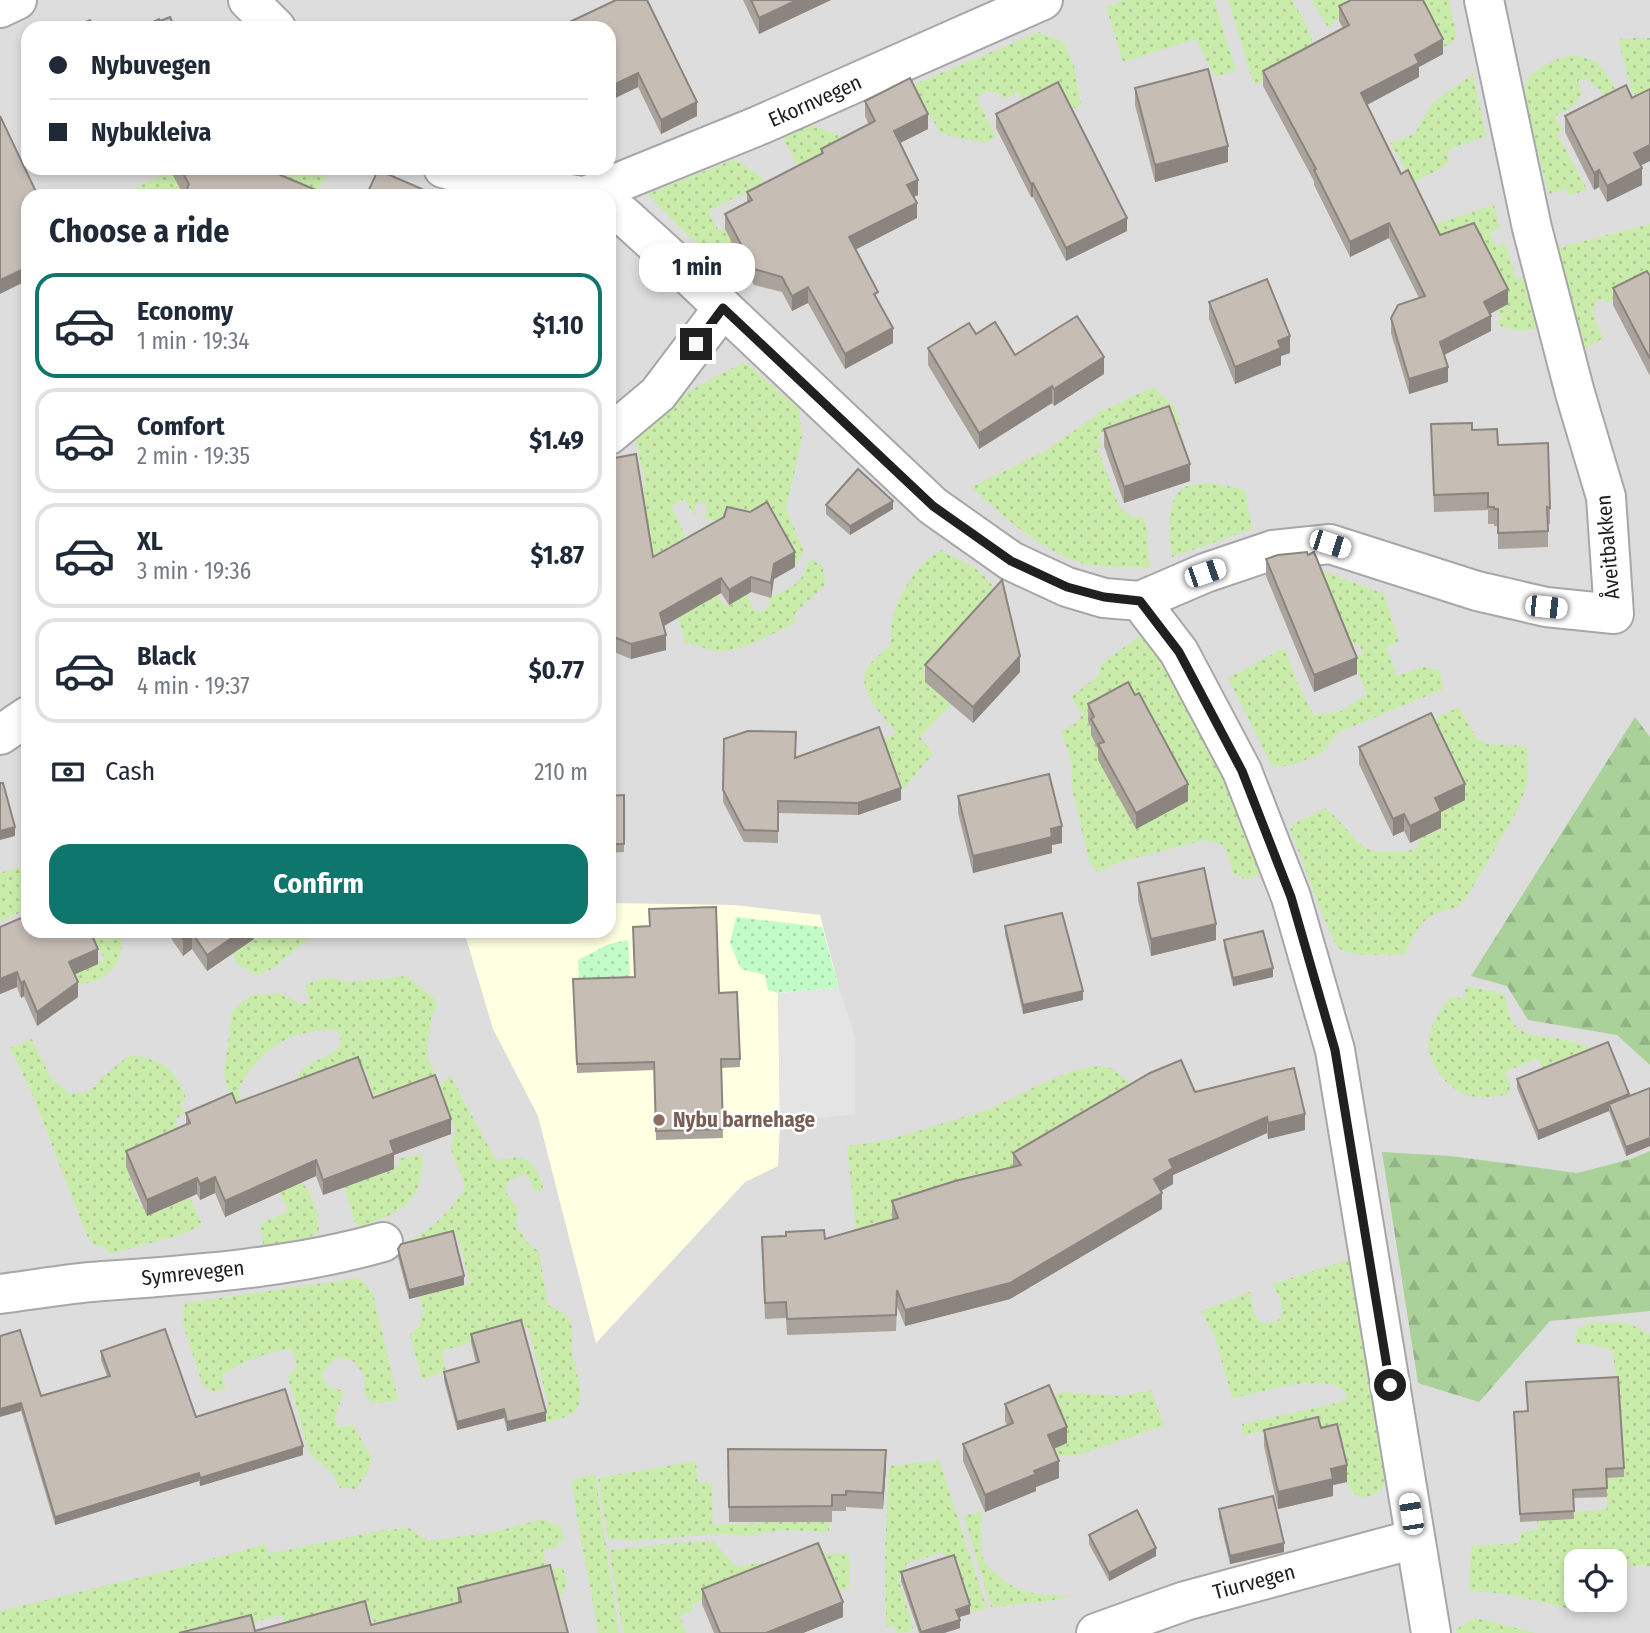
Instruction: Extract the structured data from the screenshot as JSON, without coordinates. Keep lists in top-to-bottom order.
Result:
{
  "streets": {
    "street": [
      "Ekornvegen",
      "Åveitbakken",
      "Symrevegen",
      "Tiurvegen"
    ]
  },
  "places": ["Nybu barnehage"],
  "page": {
    "banner": ["Nybuvegen", "Nybukleiva"],
    "heading": "Choose a ride",
    "bubble": "1 min",
    "list": [
      {
        "name": "Economy",
        "note": "1 min · 19:34",
        "value": "$1.10"
      },
      {
        "name": "Comfort",
        "note": "2 min · 19:35",
        "value": "$1.49"
      },
      {
        "name": "XL",
        "note": "3 min · 19:36",
        "value": "$1.87"
      },
      {
        "name": "Black",
        "note": "4 min · 19:37",
        "value": "$0.77"
      }
    ],
    "pay": ["Cash", "210 m"],
    "buttons": "Confirm"
  }
}
